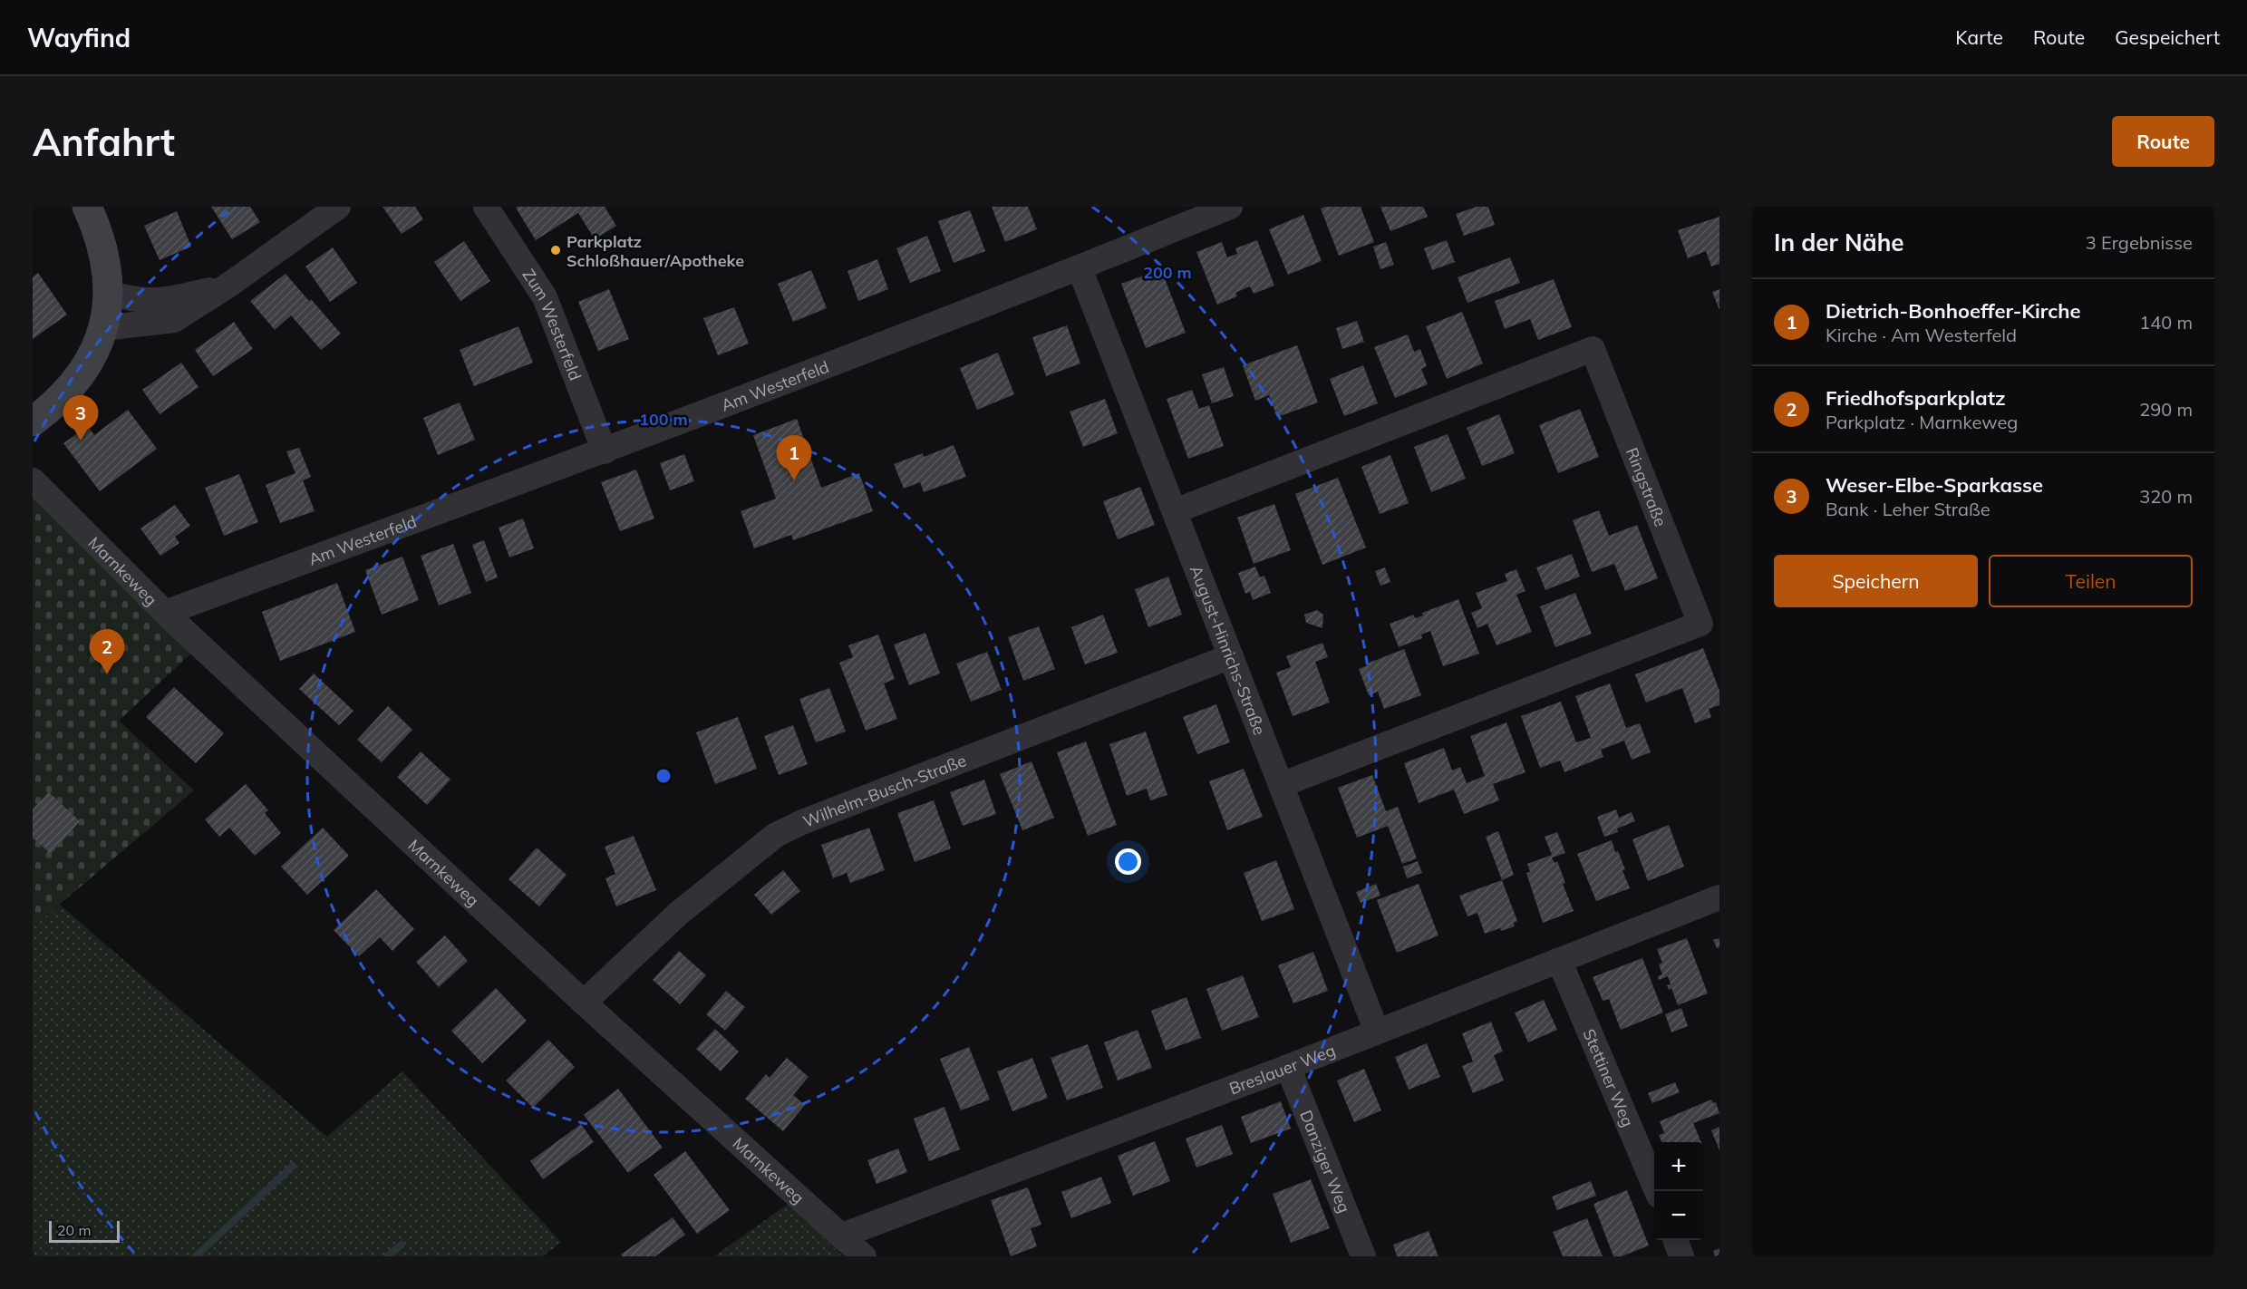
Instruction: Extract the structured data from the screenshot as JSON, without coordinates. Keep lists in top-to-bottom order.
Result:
{
  "streets": {
    "street": [
      "Zum Westerfeld",
      "Am Westerfeld",
      "Ringstraße",
      "Marnkeweg",
      "August-Hinrichs-Straße",
      "Wilhelm-Busch-Straße",
      "Breslauer Weg",
      "Stettiner Weg",
      "Danziger Weg"
    ]
  },
  "crossings": [
    ["Zum Westerfeld", "Am Westerfeld"],
    ["Am Westerfeld", "Marnkeweg"],
    ["Am Westerfeld", "August-Hinrichs-Straße"],
    ["Ringstraße", "August-Hinrichs-Straße"],
    ["Marnkeweg", "Wilhelm-Busch-Straße"],
    ["Marnkeweg", "Breslauer Weg"],
    ["August-Hinrichs-Straße", "Wilhelm-Busch-Straße"],
    ["August-Hinrichs-Straße", "Breslauer Weg"],
    ["Breslauer Weg", "Stettiner Weg"],
    ["Breslauer Weg", "Danziger Weg"]
  ],
  "places": ["Parkplatz Schloßhauer/Apotheke"],
  "scale_bar": "20 m",
  "page": {
    "header": "Wayfind",
    "nav": ["Karte", "Route", "Gespeichert"],
    "buttons": [
      "Route",
      ["Speichern", "Teilen"]
    ],
    "title": "Anfahrt",
    "heading": ["In der Nähe", "3 Ergebnisse"],
    "list": [
      {
        "mark": "1",
        "name": "Dietrich-Bonhoeffer-Kirche",
        "note": "Kirche · Am Westerfeld",
        "value": "140 m"
      },
      {
        "mark": "2",
        "name": "Friedhofsparkplatz",
        "note": "Parkplatz · Marnkeweg",
        "value": "290 m"
      },
      {
        "mark": "3",
        "name": "Weser-Elbe-Sparkasse",
        "note": "Bank · Leher Straße",
        "value": "320 m"
      }
    ],
    "pins": ["3", "1", "2"],
    "map_buttons": ["+", "−"],
    "scale": "20 m"
  },
  "rings": ["200 m", "100 m"]
}
